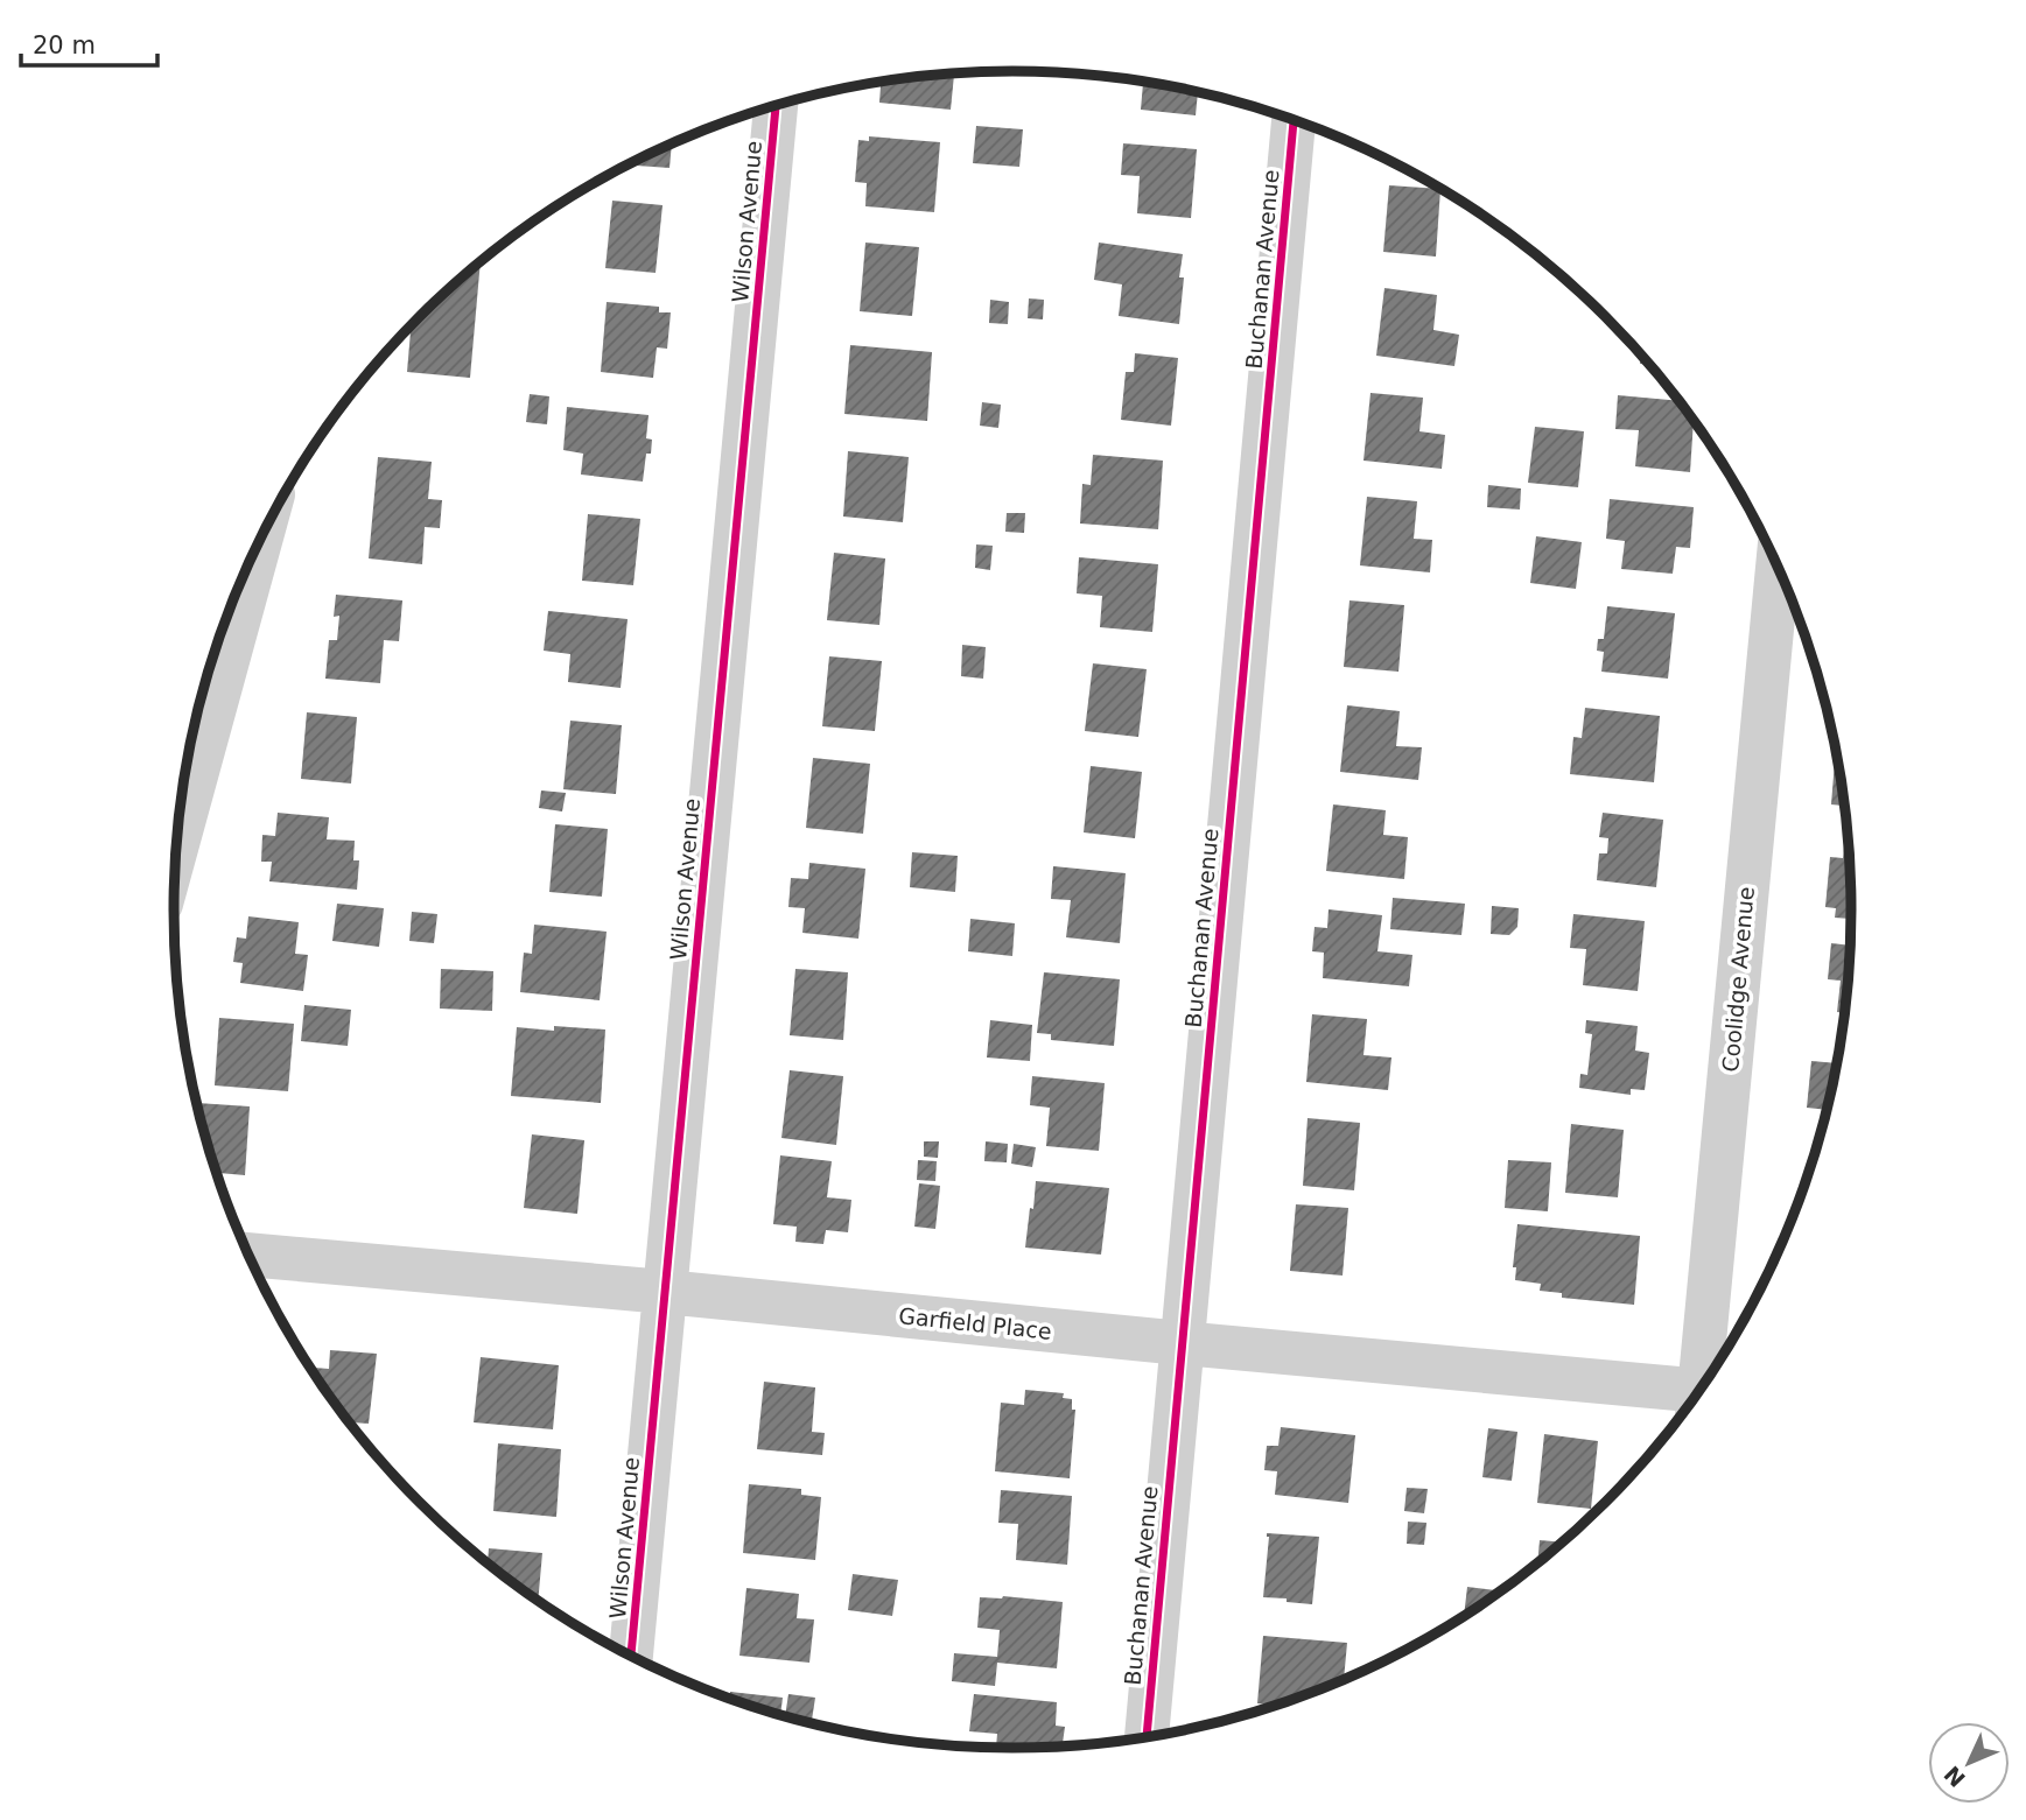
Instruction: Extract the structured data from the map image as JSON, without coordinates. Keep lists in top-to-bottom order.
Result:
{
  "streets": {
    "street": [
      "Wilson Avenue",
      "Buchanan Avenue",
      "Coolidge Avenue",
      "Garfield Place"
    ]
  },
  "crossings": [
    ["Wilson Avenue", "Garfield Place"],
    ["Buchanan Avenue", "Garfield Place"]
  ],
  "scale_bar": "20 m",
  "north": "bottom left"
}
